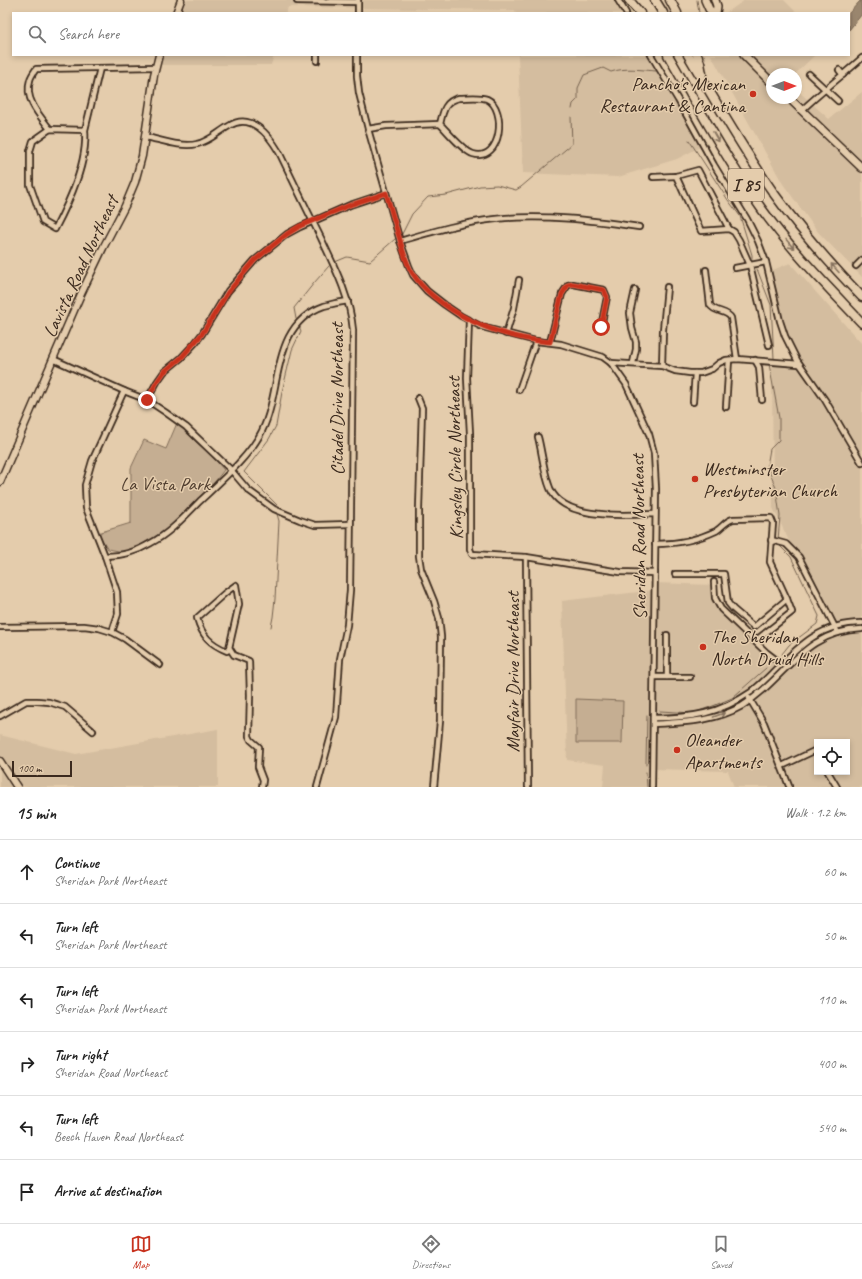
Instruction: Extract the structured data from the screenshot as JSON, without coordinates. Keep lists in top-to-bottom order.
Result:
{
  "streets": {
    "highway": ["I 85"],
    "main road": ["Lavista Road Northeast"],
    "street": [
      "Citadel Drive Northeast",
      "Kingsley Circle Northeast",
      "Sheridan Road Northeast",
      "Mayfair Drive Northeast"
    ]
  },
  "crossings": [
    ["Lavista Road Northeast", "Citadel Drive Northeast"],
    ["Kingsley Circle Northeast", "Sheridan Road Northeast"],
    ["Kingsley Circle Northeast", "Mayfair Drive Northeast"]
  ],
  "parks": ["La Vista Park"],
  "places": [
    "Pancho's Mexican Restaurant & Cantina",
    "Westminster Presbyterian Church",
    "The Sheridan North Druid Hills",
    "Oleander Apartments"
  ],
  "scale_bar": "100 m",
  "north": "right",
  "page": {
    "search": "Search here",
    "scale": "100 m",
    "heading": ["15 min", "Walk · 1.2 km"],
    "list": [
      ["Continue", "Sheridan Park Northeast", "60 m"],
      ["Turn left", "Sheridan Park Northeast", "50 m"],
      ["Turn left", "Sheridan Park Northeast", "110 m"],
      ["Turn right", "Sheridan Road Northeast", "400 m"],
      ["Turn left", "Beech Haven Road Northeast", "540 m"],
      "Arrive at destination"
    ],
    "nav": ["Map", "Directions", "Saved"]
  }
}
